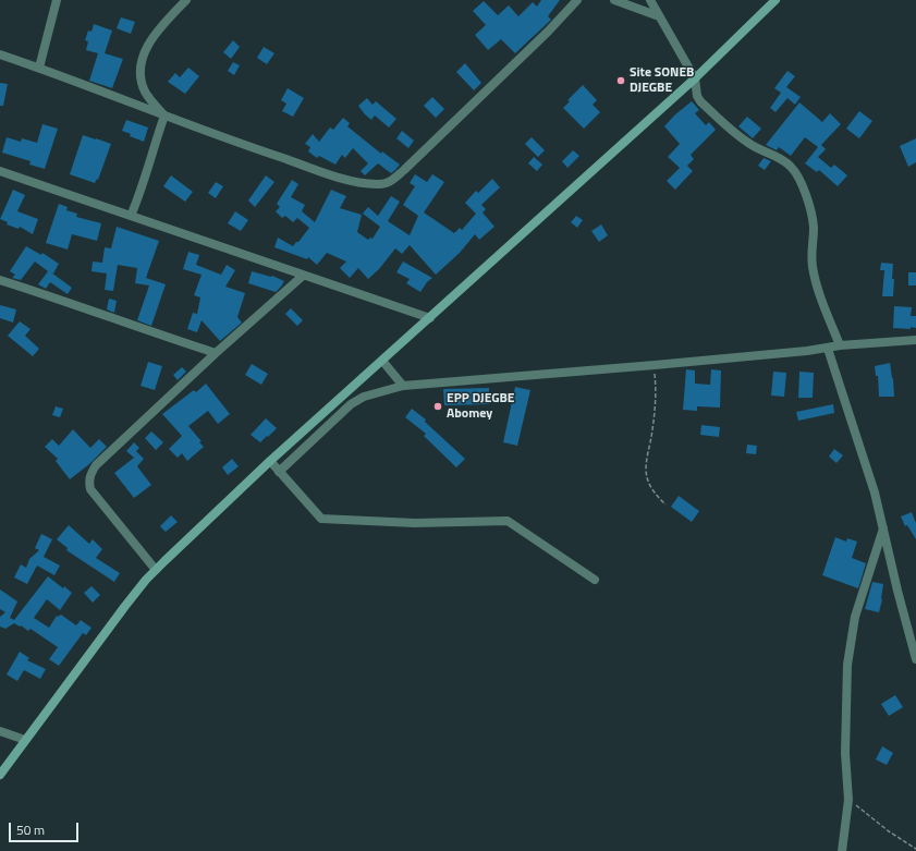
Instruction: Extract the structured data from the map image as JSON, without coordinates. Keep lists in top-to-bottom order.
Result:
{
  "places": ["Site SONEB DJEGBE", "EPP DJEGBE Abomey"],
  "scale_bar": "50 m"
}
